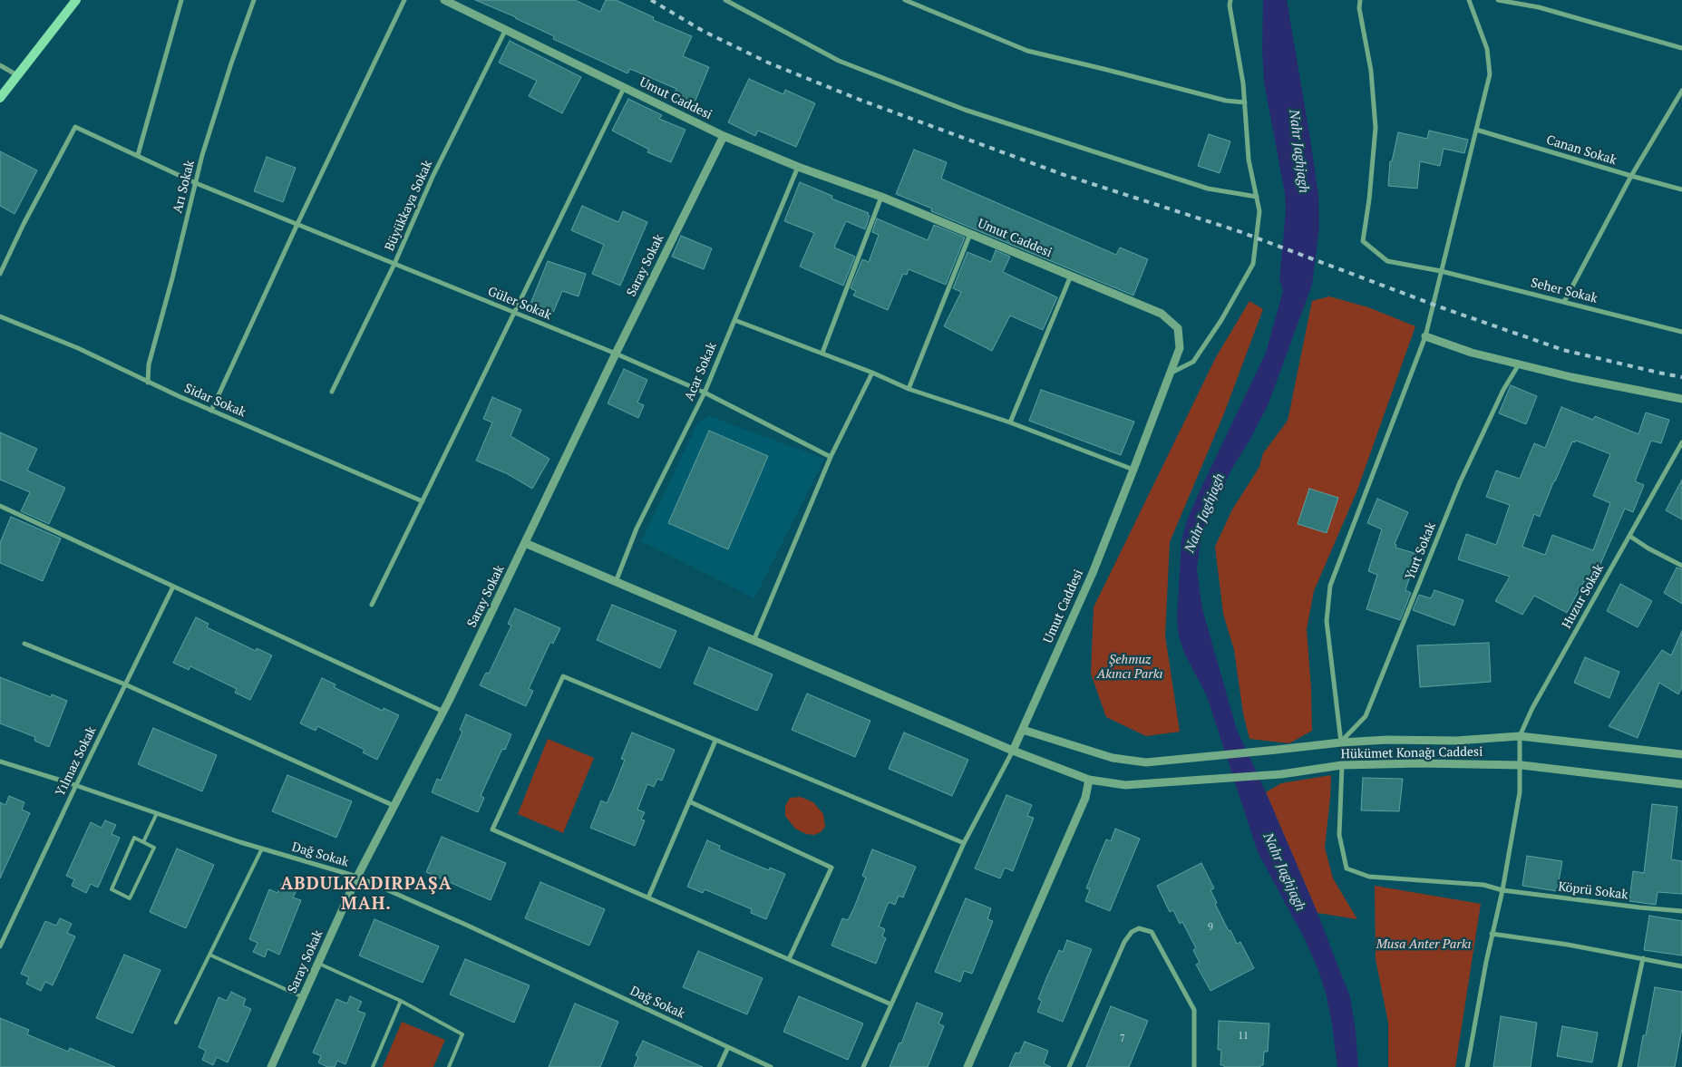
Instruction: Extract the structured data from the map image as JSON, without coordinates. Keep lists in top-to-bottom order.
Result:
{
  "streets": {
    "street": [
      "Umut Caddesi",
      "Canan Sokak",
      "Arı Sokak",
      "Büyükkaya Sokak",
      "Saray Sokak",
      "Seher Sokak",
      "Güler Sokak",
      "Acar Sokak",
      "Sidar Sokak",
      "Yurt Sokak",
      "Huzur Sokak",
      "Hükümet Konağı Caddesi",
      "Yılmaz Sokak",
      "Dağ Sokak",
      "Köprü Sokak"
    ]
  },
  "crossings": [
    ["Umut Caddesi", "Büyükkaya Sokak"],
    ["Umut Caddesi", "Saray Sokak"],
    ["Umut Caddesi", "Acar Sokak"],
    ["Umut Caddesi", "Hükümet Konağı Caddesi"],
    ["Arı Sokak", "Güler Sokak"],
    ["Arı Sokak", "Sidar Sokak"],
    ["Büyükkaya Sokak", "Güler Sokak"],
    ["Saray Sokak", "Güler Sokak"],
    ["Saray Sokak", "Hükümet Konağı Caddesi"],
    ["Saray Sokak", "Dağ Sokak"],
    ["Güler Sokak", "Acar Sokak"],
    ["Acar Sokak", "Hükümet Konağı Caddesi"],
    ["Yurt Sokak", "Hükümet Konağı Caddesi"],
    ["Huzur Sokak", "Hükümet Konağı Caddesi"],
    ["Huzur Sokak", "Köprü Sokak"],
    ["Hükümet Konağı Caddesi", "Köprü Sokak"],
    ["Yılmaz Sokak", "Dağ Sokak"]
  ],
  "districts": ["ABDULKADIRPAŞA MAH."],
  "water": ["Nahr Jaghjagh"],
  "parks": ["Şehmuz Akıncı Parkı", "Musa Anter Parkı"],
  "house_numbers": ["9", "11", "7"]
}
